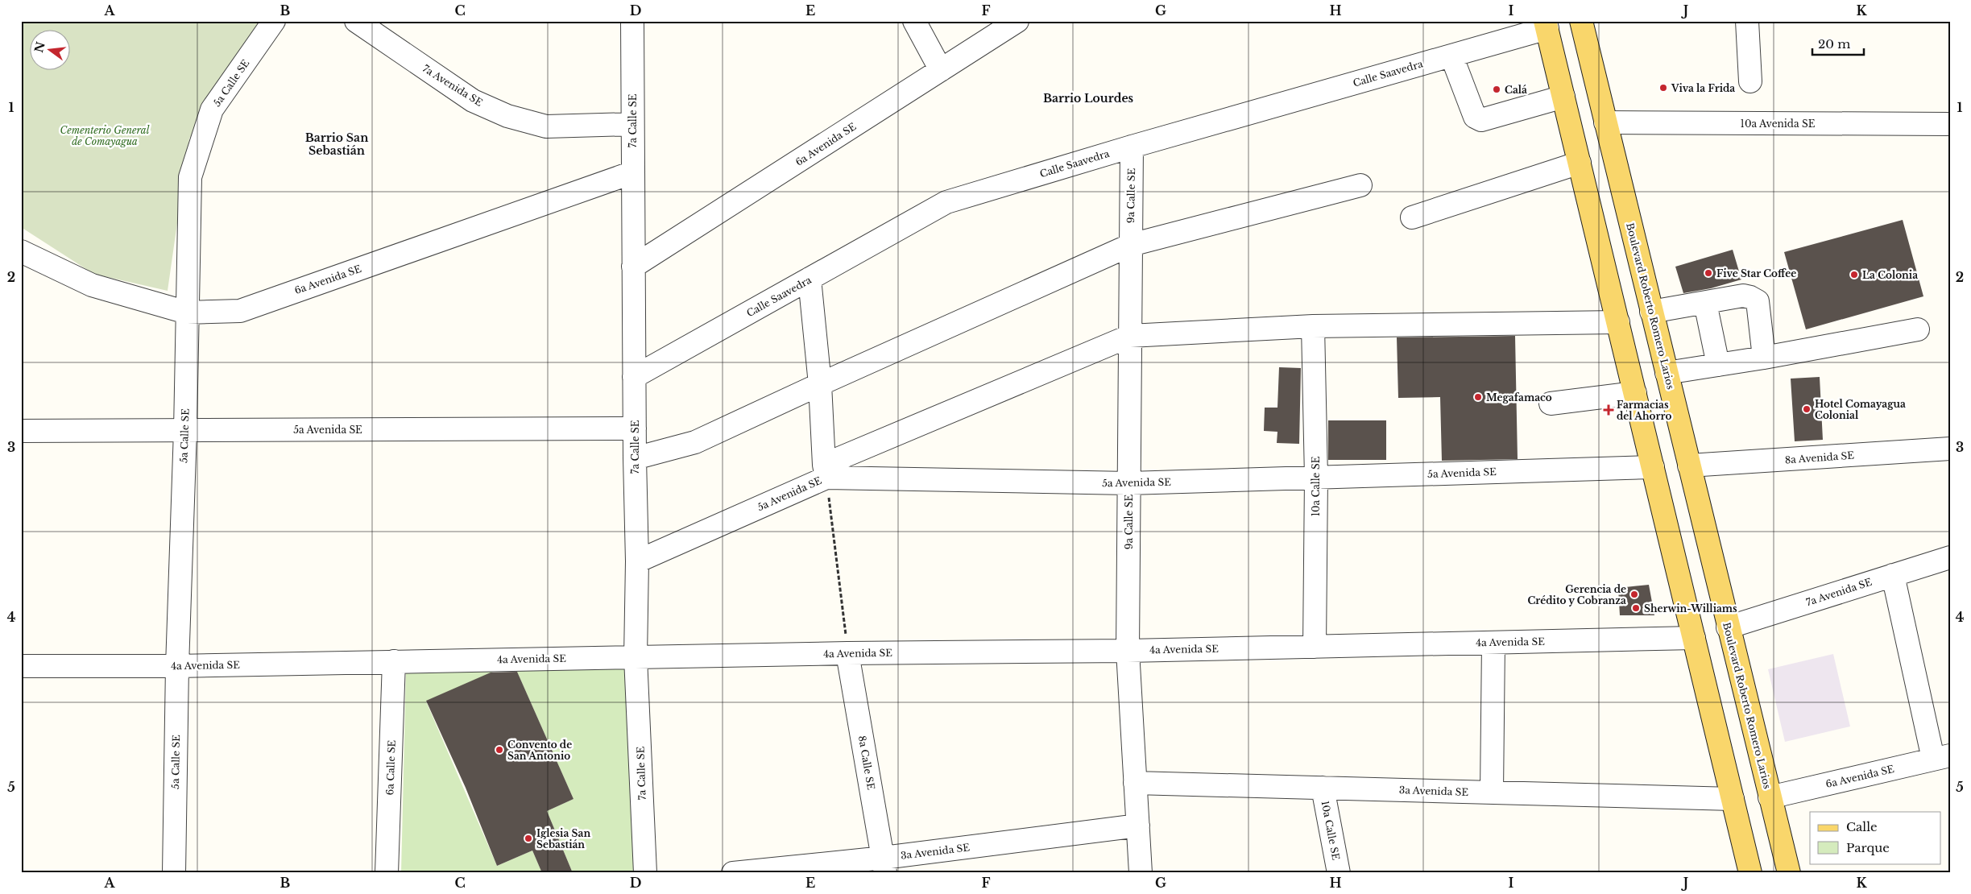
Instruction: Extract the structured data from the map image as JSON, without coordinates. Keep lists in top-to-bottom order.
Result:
{
  "streets": {
    "main road": ["Boulevard Roberto Romero Larios"],
    "street": [
      "Calle Saavedra",
      "5a Calle SE",
      "7a Avenida SE",
      "7a Calle SE",
      "10a Avenida SE",
      "6a Avenida SE",
      "9a Calle SE",
      "5a Avenida SE",
      "8a Avenida SE",
      "10a Calle SE",
      "4a Avenida SE",
      "8a Calle SE",
      "6a Calle SE",
      "3a Avenida SE"
    ]
  },
  "crossings": [
    ["Calle Saavedra", "7a Calle SE"],
    ["Calle Saavedra", "9a Calle SE"],
    ["5a Calle SE", "6a Avenida SE"],
    ["5a Calle SE", "5a Avenida SE"],
    ["5a Calle SE", "4a Avenida SE"],
    ["7a Avenida SE", "7a Calle SE"],
    ["7a Avenida SE", "Boulevard Roberto Romero Larios"],
    ["7a Calle SE", "6a Avenida SE"],
    ["7a Calle SE", "5a Avenida SE"],
    ["7a Calle SE", "4a Avenida SE"],
    ["10a Avenida SE", "Boulevard Roberto Romero Larios"],
    ["6a Avenida SE", "Boulevard Roberto Romero Larios"],
    ["9a Calle SE", "5a Avenida SE"],
    ["9a Calle SE", "4a Avenida SE"],
    ["9a Calle SE", "3a Avenida SE"],
    ["Boulevard Roberto Romero Larios", "8a Avenida SE"],
    ["5a Avenida SE", "10a Calle SE"],
    ["10a Calle SE", "4a Avenida SE"],
    ["10a Calle SE", "3a Avenida SE"],
    ["4a Avenida SE", "8a Calle SE"],
    ["4a Avenida SE", "6a Calle SE"],
    ["8a Calle SE", "3a Avenida SE"]
  ],
  "districts": ["Barrio Lourdes", "Barrio San Sebastián"],
  "parks": ["Cementerio General de Comayagua"],
  "places": {
    "other": [
      "Viva la Frida",
      "Calá",
      "Five Star Coffee",
      "La Colonia",
      "Megafamaco",
      "Hotel Comayagua Colonial",
      "Gerencia de Crédito y Cobranza",
      "Sherwin-Williams",
      "Convento de San Antonio",
      "Iglesia San Sebastián"
    ],
    "health": ["Farmacias del Ahorro"]
  },
  "legend": ["Calle", "Parque"],
  "scale_bar": "20 m",
  "north": "left",
  "grid": {
    "columns": [
      "A",
      "B",
      "C",
      "D",
      "E",
      "F",
      "G",
      "H",
      "I",
      "J",
      "K"
    ],
    "rows": [
      "1",
      "2",
      "3",
      "4",
      "5"
    ]
  }
}
